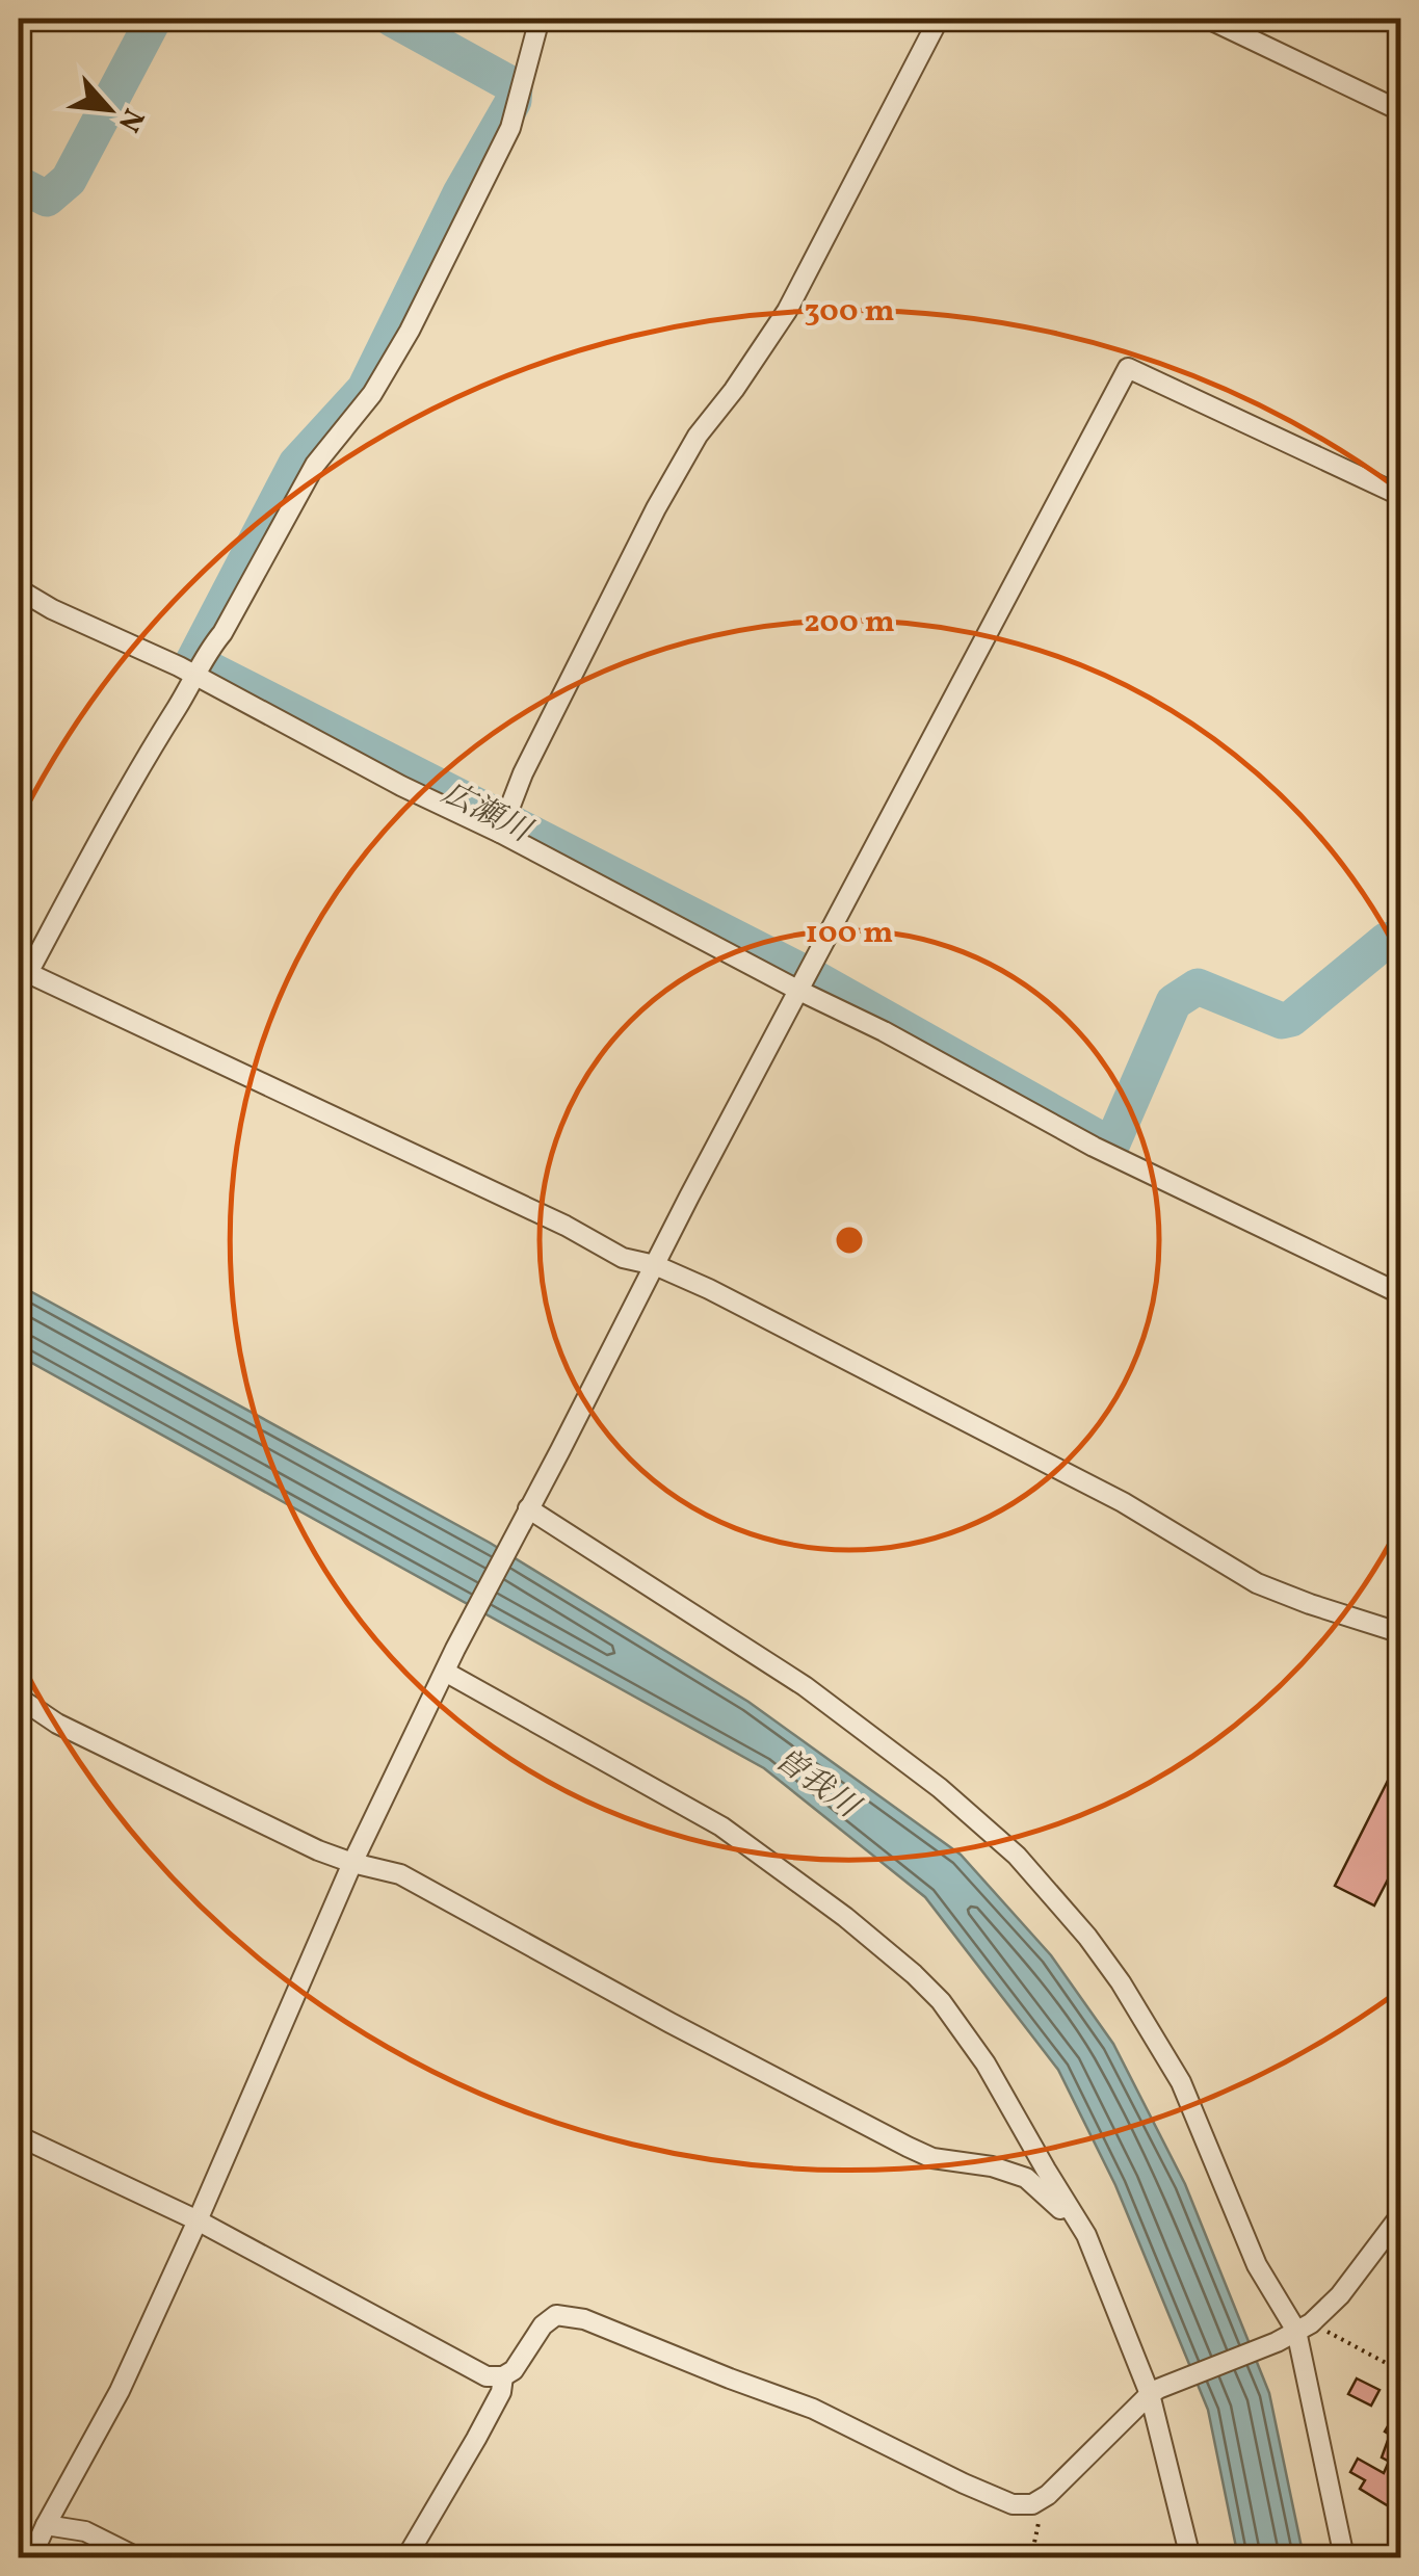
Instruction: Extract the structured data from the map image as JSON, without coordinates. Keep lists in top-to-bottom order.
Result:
{
  "water": ["広瀬川", "曽我川"],
  "north": "bottom right",
  "rings": ["300 m", "200 m", "100 m"]
}
